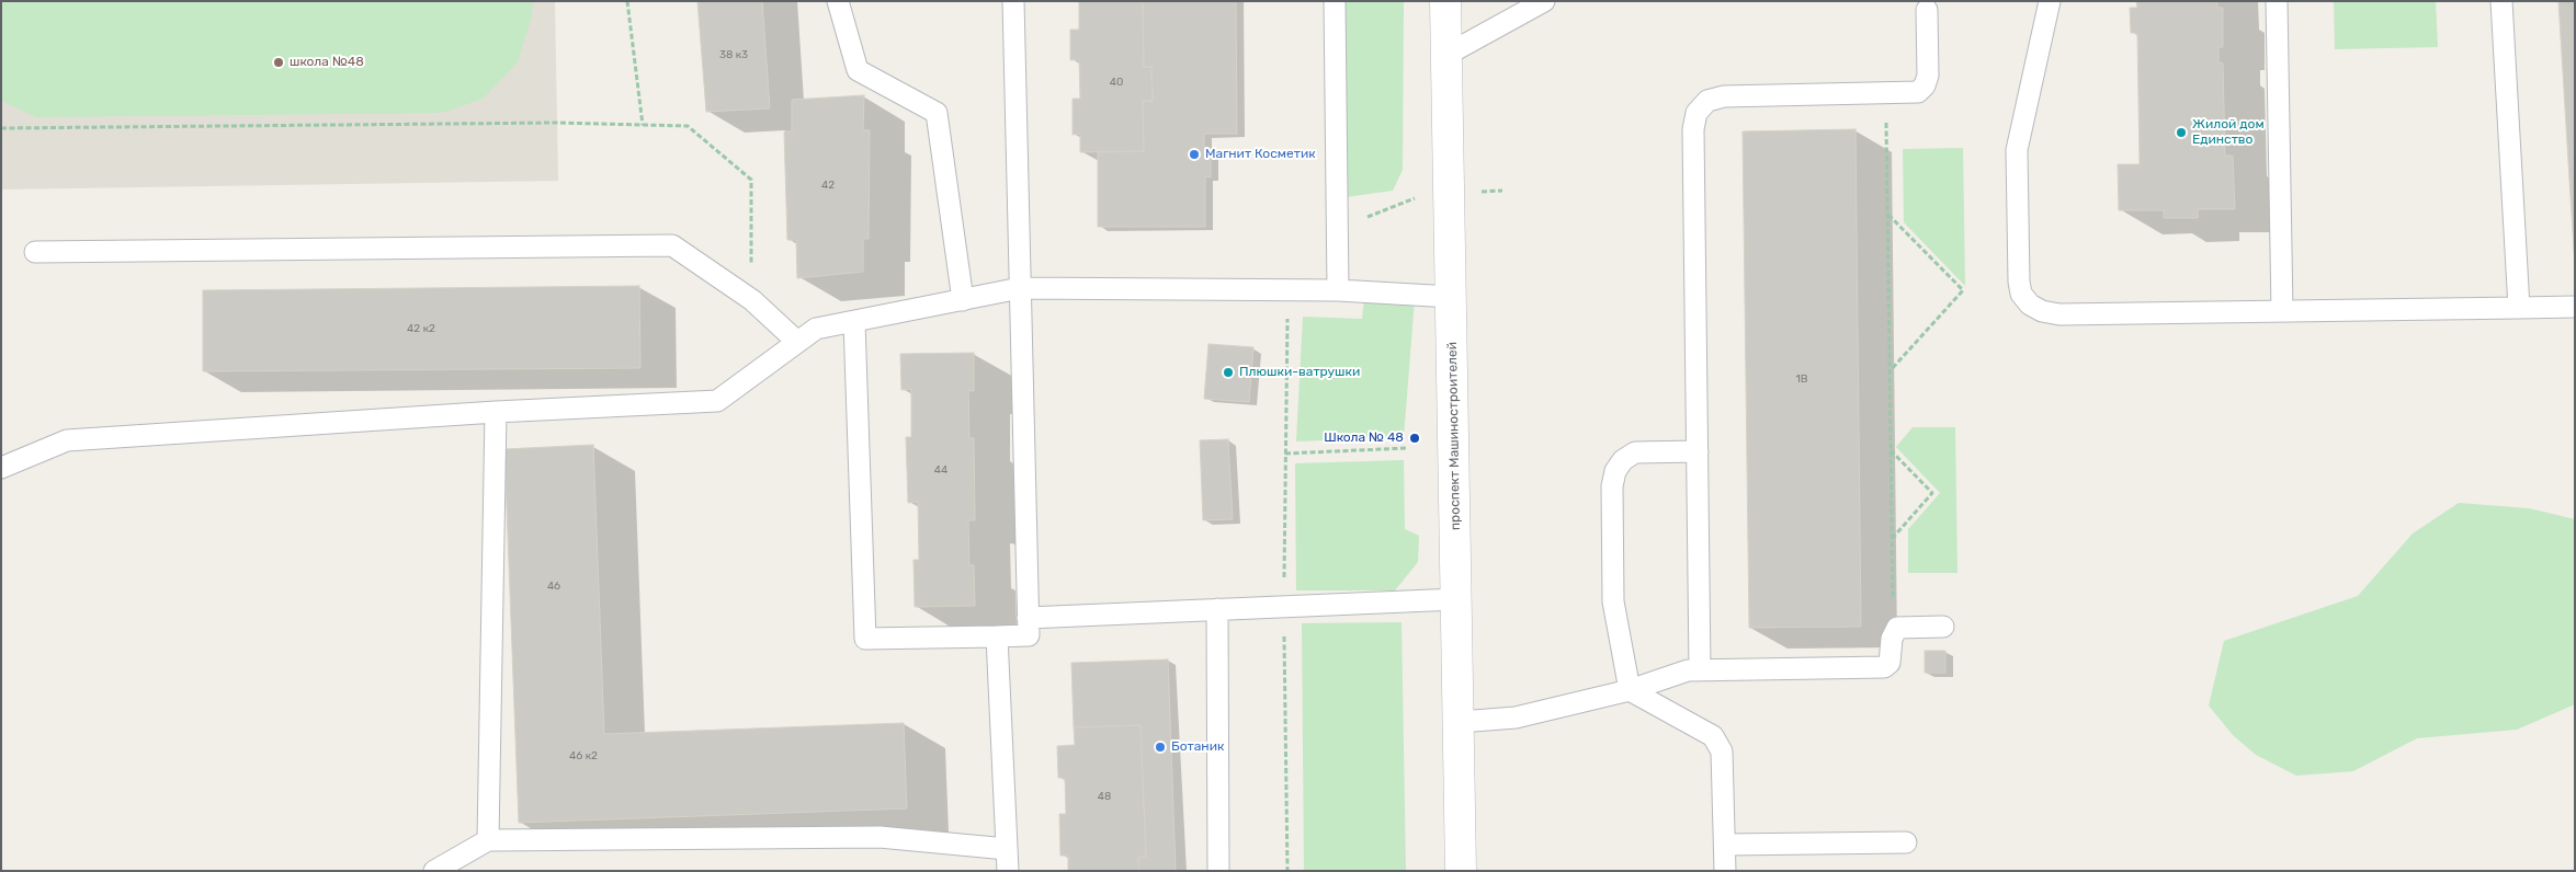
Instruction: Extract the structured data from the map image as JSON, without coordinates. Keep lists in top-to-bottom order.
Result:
{
  "streets": {
    "street": ["проспект Машиностроителей"]
  },
  "places": [
    "школа №48",
    "Жилой дом Единство",
    "Магнит Косметик",
    "Плюшки-ватрушки",
    "Школа № 48",
    "Ботаник"
  ],
  "house_numbers": [
    "38 к3",
    "40",
    "42",
    "42 к2",
    "1В",
    "44",
    "46",
    "46 к2",
    "48"
  ]
}
